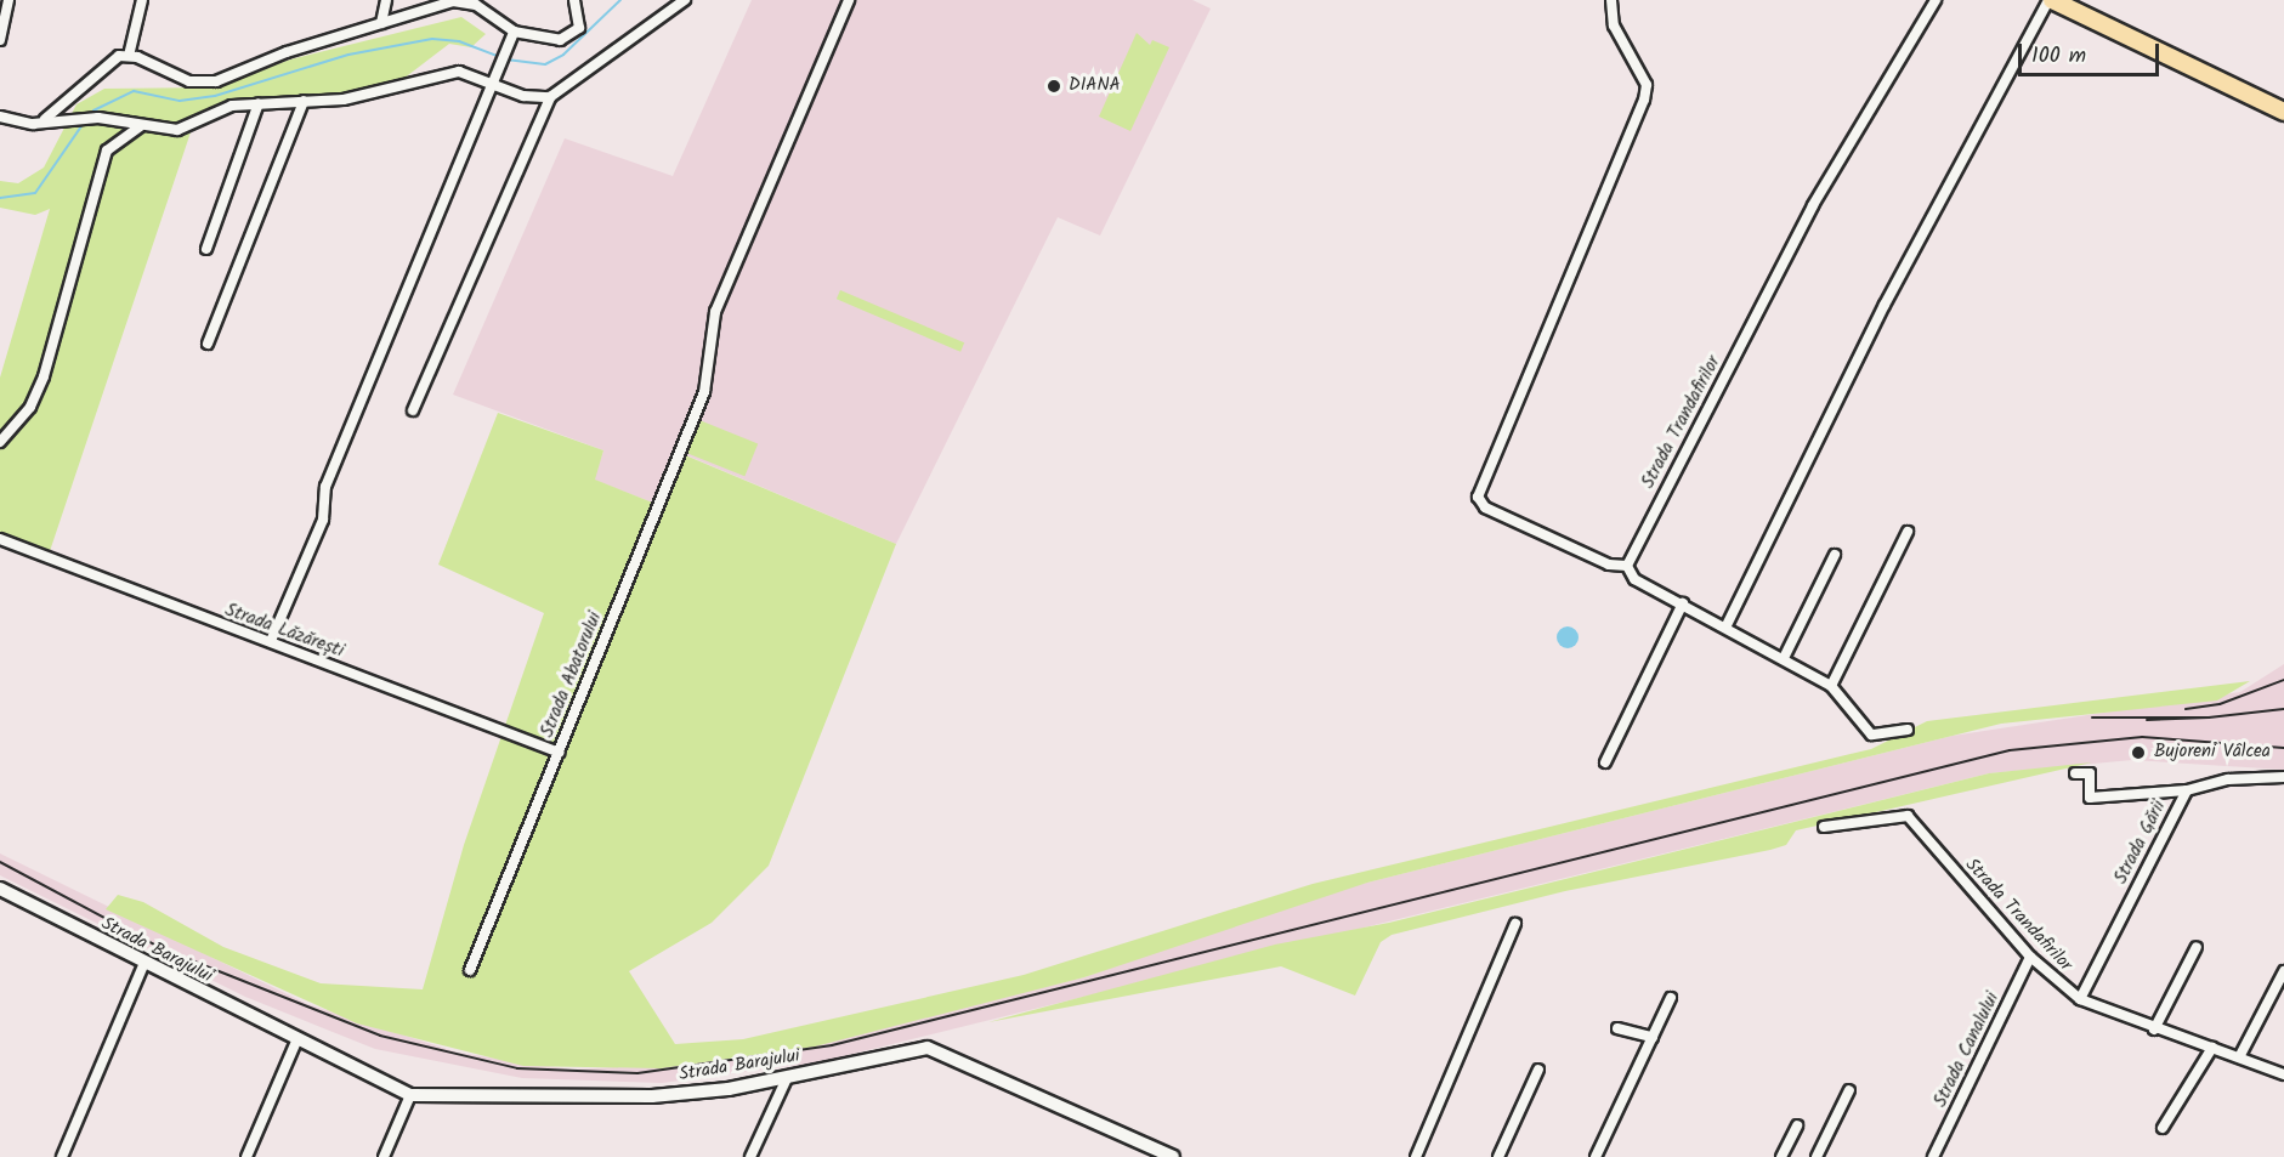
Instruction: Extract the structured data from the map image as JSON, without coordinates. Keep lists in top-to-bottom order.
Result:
{
  "streets": {
    "street": [
      "Strada Trandafirilor",
      "Strada Lăzărești",
      "Strada Abatorului",
      "Strada Gării",
      "Strada Barajului",
      "Strada Canalului"
    ]
  },
  "crossings": [
    ["Strada Trandafirilor", "Strada Gării"],
    ["Strada Trandafirilor", "Strada Canalului"],
    ["Strada Lăzărești", "Strada Abatorului"]
  ],
  "places": ["DIANA", "Bujoreni Vâlcea"],
  "scale_bar": "100 m"
}
